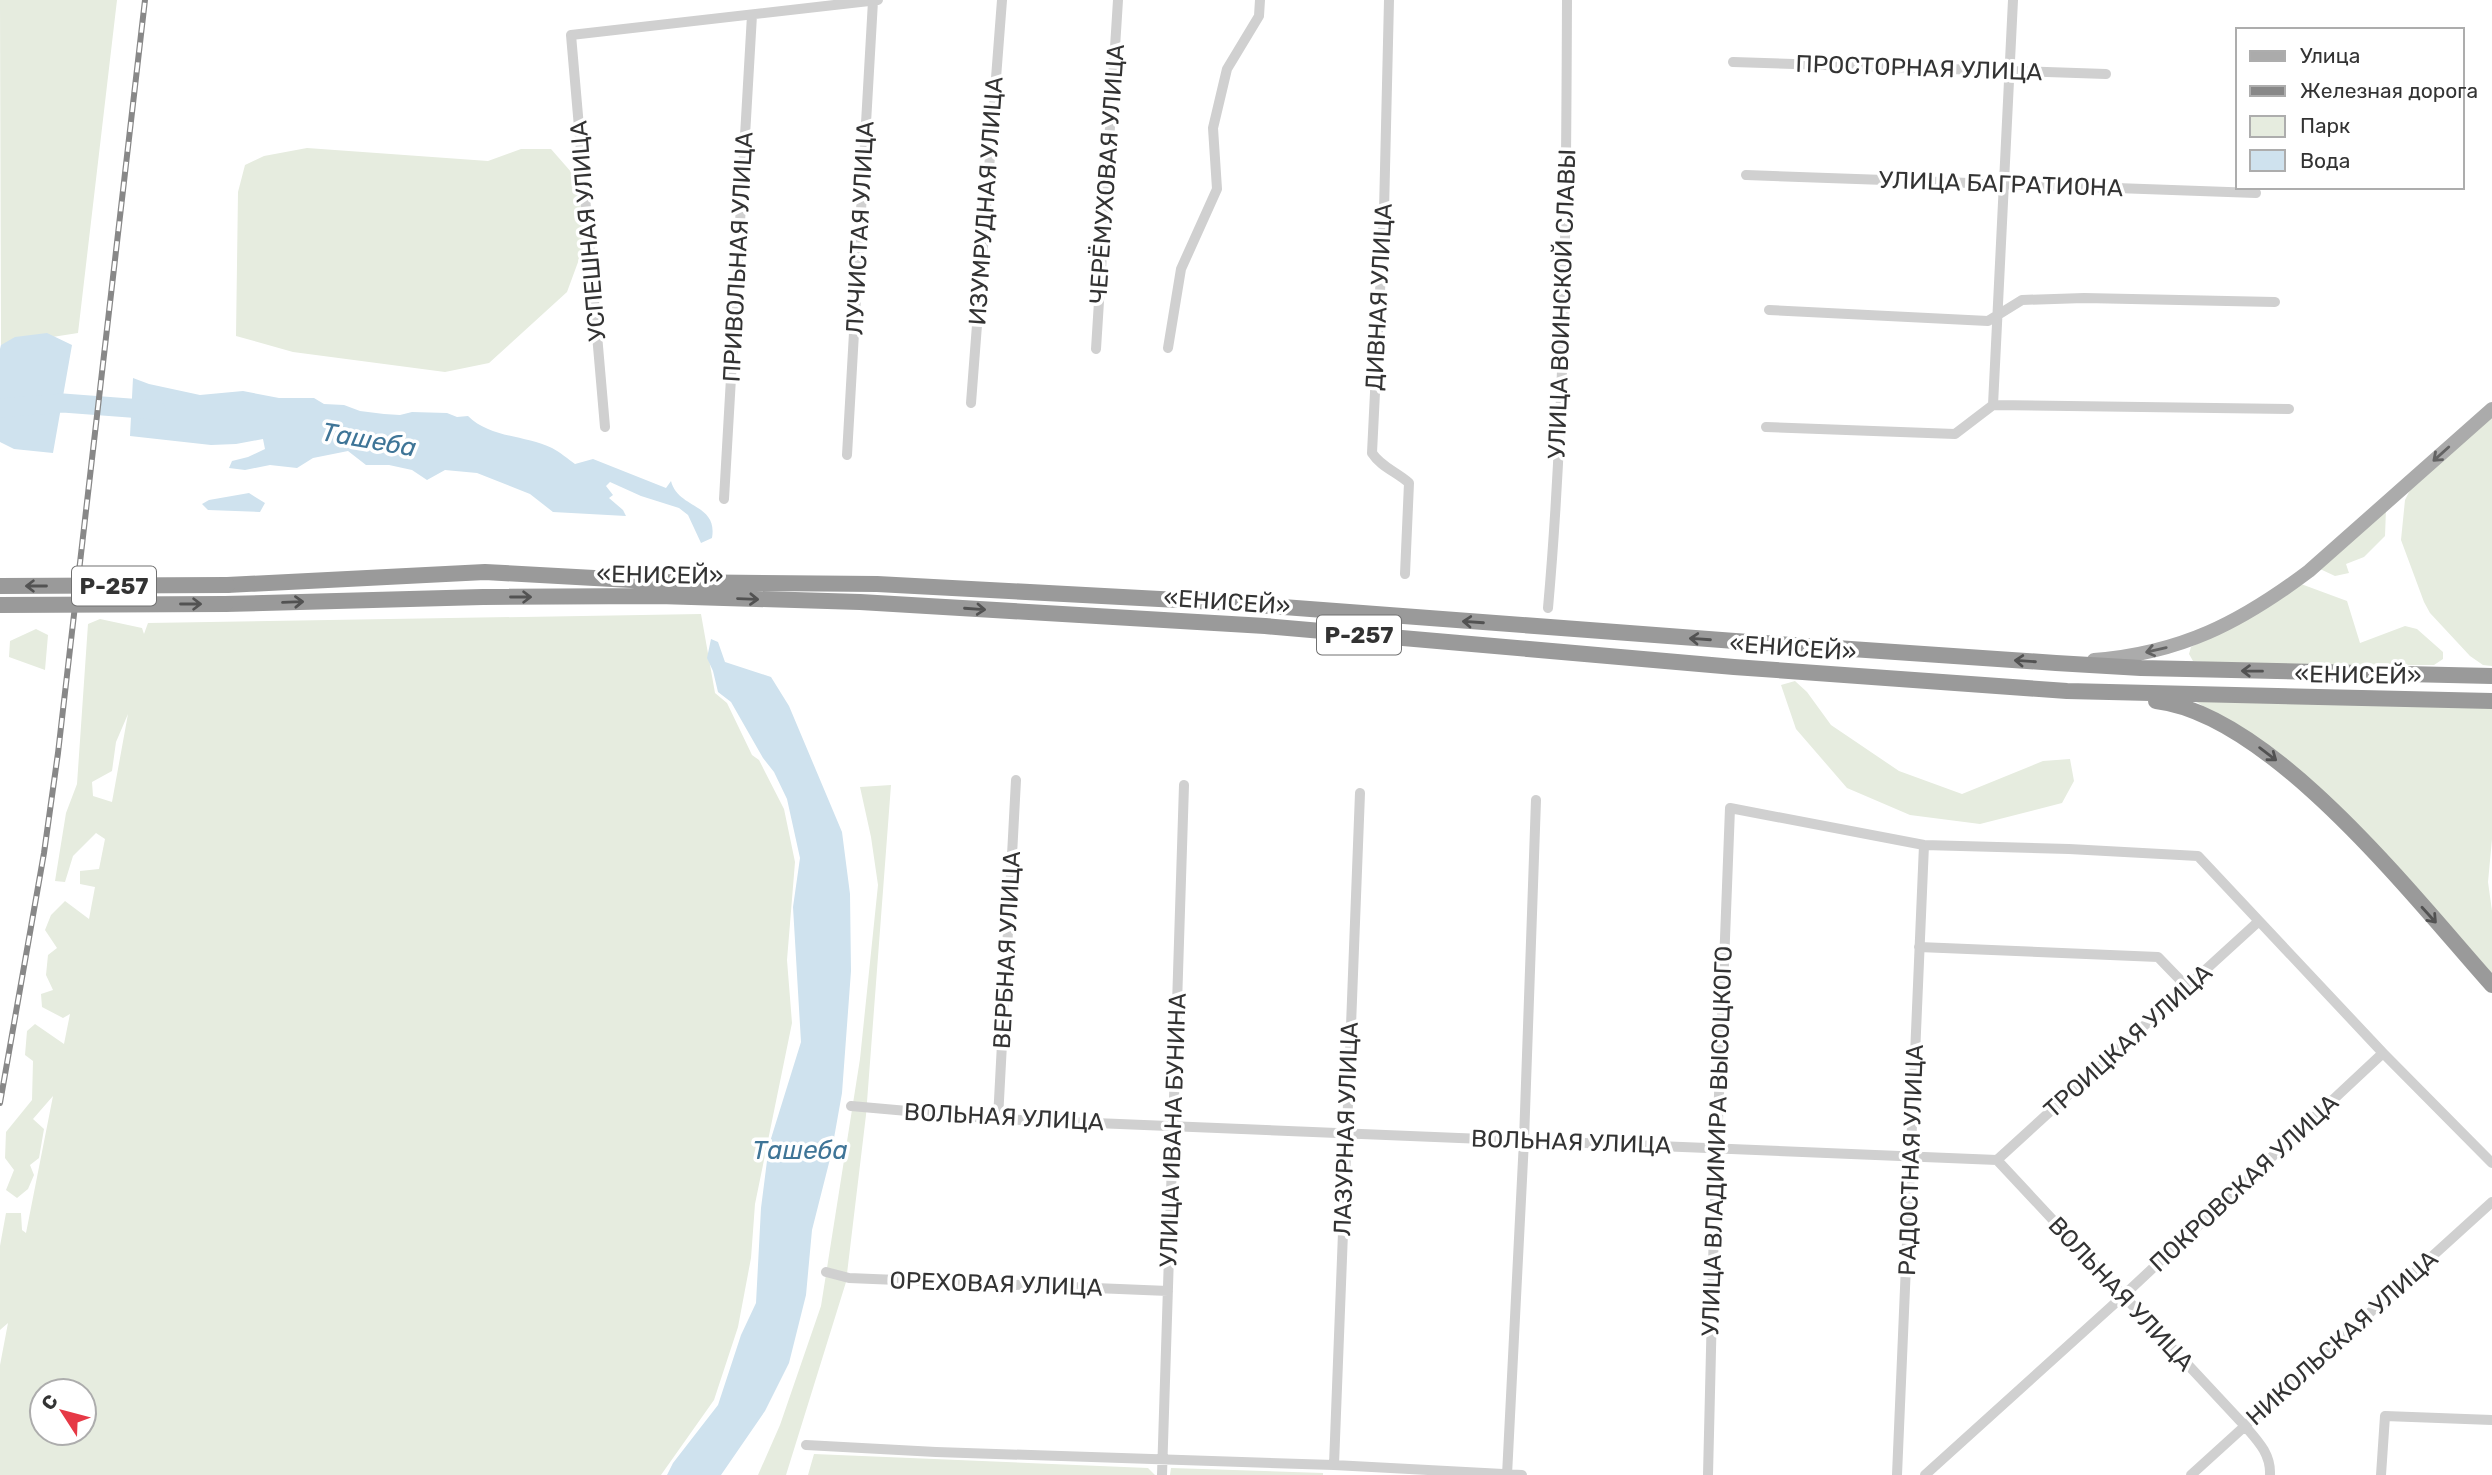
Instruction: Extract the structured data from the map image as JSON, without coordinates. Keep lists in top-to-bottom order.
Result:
{
  "streets": {
    "highway": ["«ЕНИСЕЙ»", "Р-257"],
    "street": [
      "ПРОСТОРНАЯ УЛИЦА",
      "ЧЕРЁМУХОВАЯ УЛИЦА",
      "УЛИЦА БАГРАТИОНА",
      "ИЗУМРУДНАЯ УЛИЦА",
      "ЛУЧИСТАЯ УЛИЦА",
      "УСПЕШНАЯ УЛИЦА",
      "ПРИВОЛЬНАЯ УЛИЦА",
      "ДИВНАЯ УЛИЦА",
      "УЛИЦА ВОИНСКОЙ СЛАВЫ",
      "ВЕРБНАЯ УЛИЦА",
      "ТРОИЦКАЯ УЛИЦА",
      "ВОЛЬНАЯ УЛИЦА",
      "ЛАЗУРНАЯ УЛИЦА",
      "УЛИЦА ИВАНА БУНИНА",
      "УЛИЦА ВЛАДИМИРА ВЫСОЦКОГО",
      "РАДОСТНАЯ УЛИЦА",
      "ПОКРОВСКАЯ УЛИЦА",
      "ОРЕХОВАЯ УЛИЦА",
      "НИКОЛЬСКАЯ УЛИЦА"
    ]
  },
  "crossings": [
    ["УСПЕШНАЯ УЛИЦА", "ПРИВОЛЬНАЯ УЛИЦА"],
    ["ВЕРБНАЯ УЛИЦА", "ВОЛЬНАЯ УЛИЦА"],
    ["ТРОИЦКАЯ УЛИЦА", "ВОЛЬНАЯ УЛИЦА"],
    ["ВОЛЬНАЯ УЛИЦА", "ЛАЗУРНАЯ УЛИЦА"],
    ["ВОЛЬНАЯ УЛИЦА", "УЛИЦА ИВАНА БУНИНА"],
    ["ВОЛЬНАЯ УЛИЦА", "УЛИЦА ВЛАДИМИРА ВЫСОЦКОГО"],
    ["ВОЛЬНАЯ УЛИЦА", "РАДОСТНАЯ УЛИЦА"],
    ["ВОЛЬНАЯ УЛИЦА", "ПОКРОВСКАЯ УЛИЦА"],
    ["ВОЛЬНАЯ УЛИЦА", "НИКОЛЬСКАЯ УЛИЦА"],
    ["УЛИЦА ИВАНА БУНИНА", "ОРЕХОВАЯ УЛИЦА"],
    ["УЛИЦА ВЛАДИМИРА ВЫСОЦКОГО", "РАДОСТНАЯ УЛИЦА"]
  ],
  "water": ["Ташеба"],
  "legend": [
    "Улица",
    "Железная дорога",
    "Парк",
    "Вода"
  ],
  "north": "top left"
}
